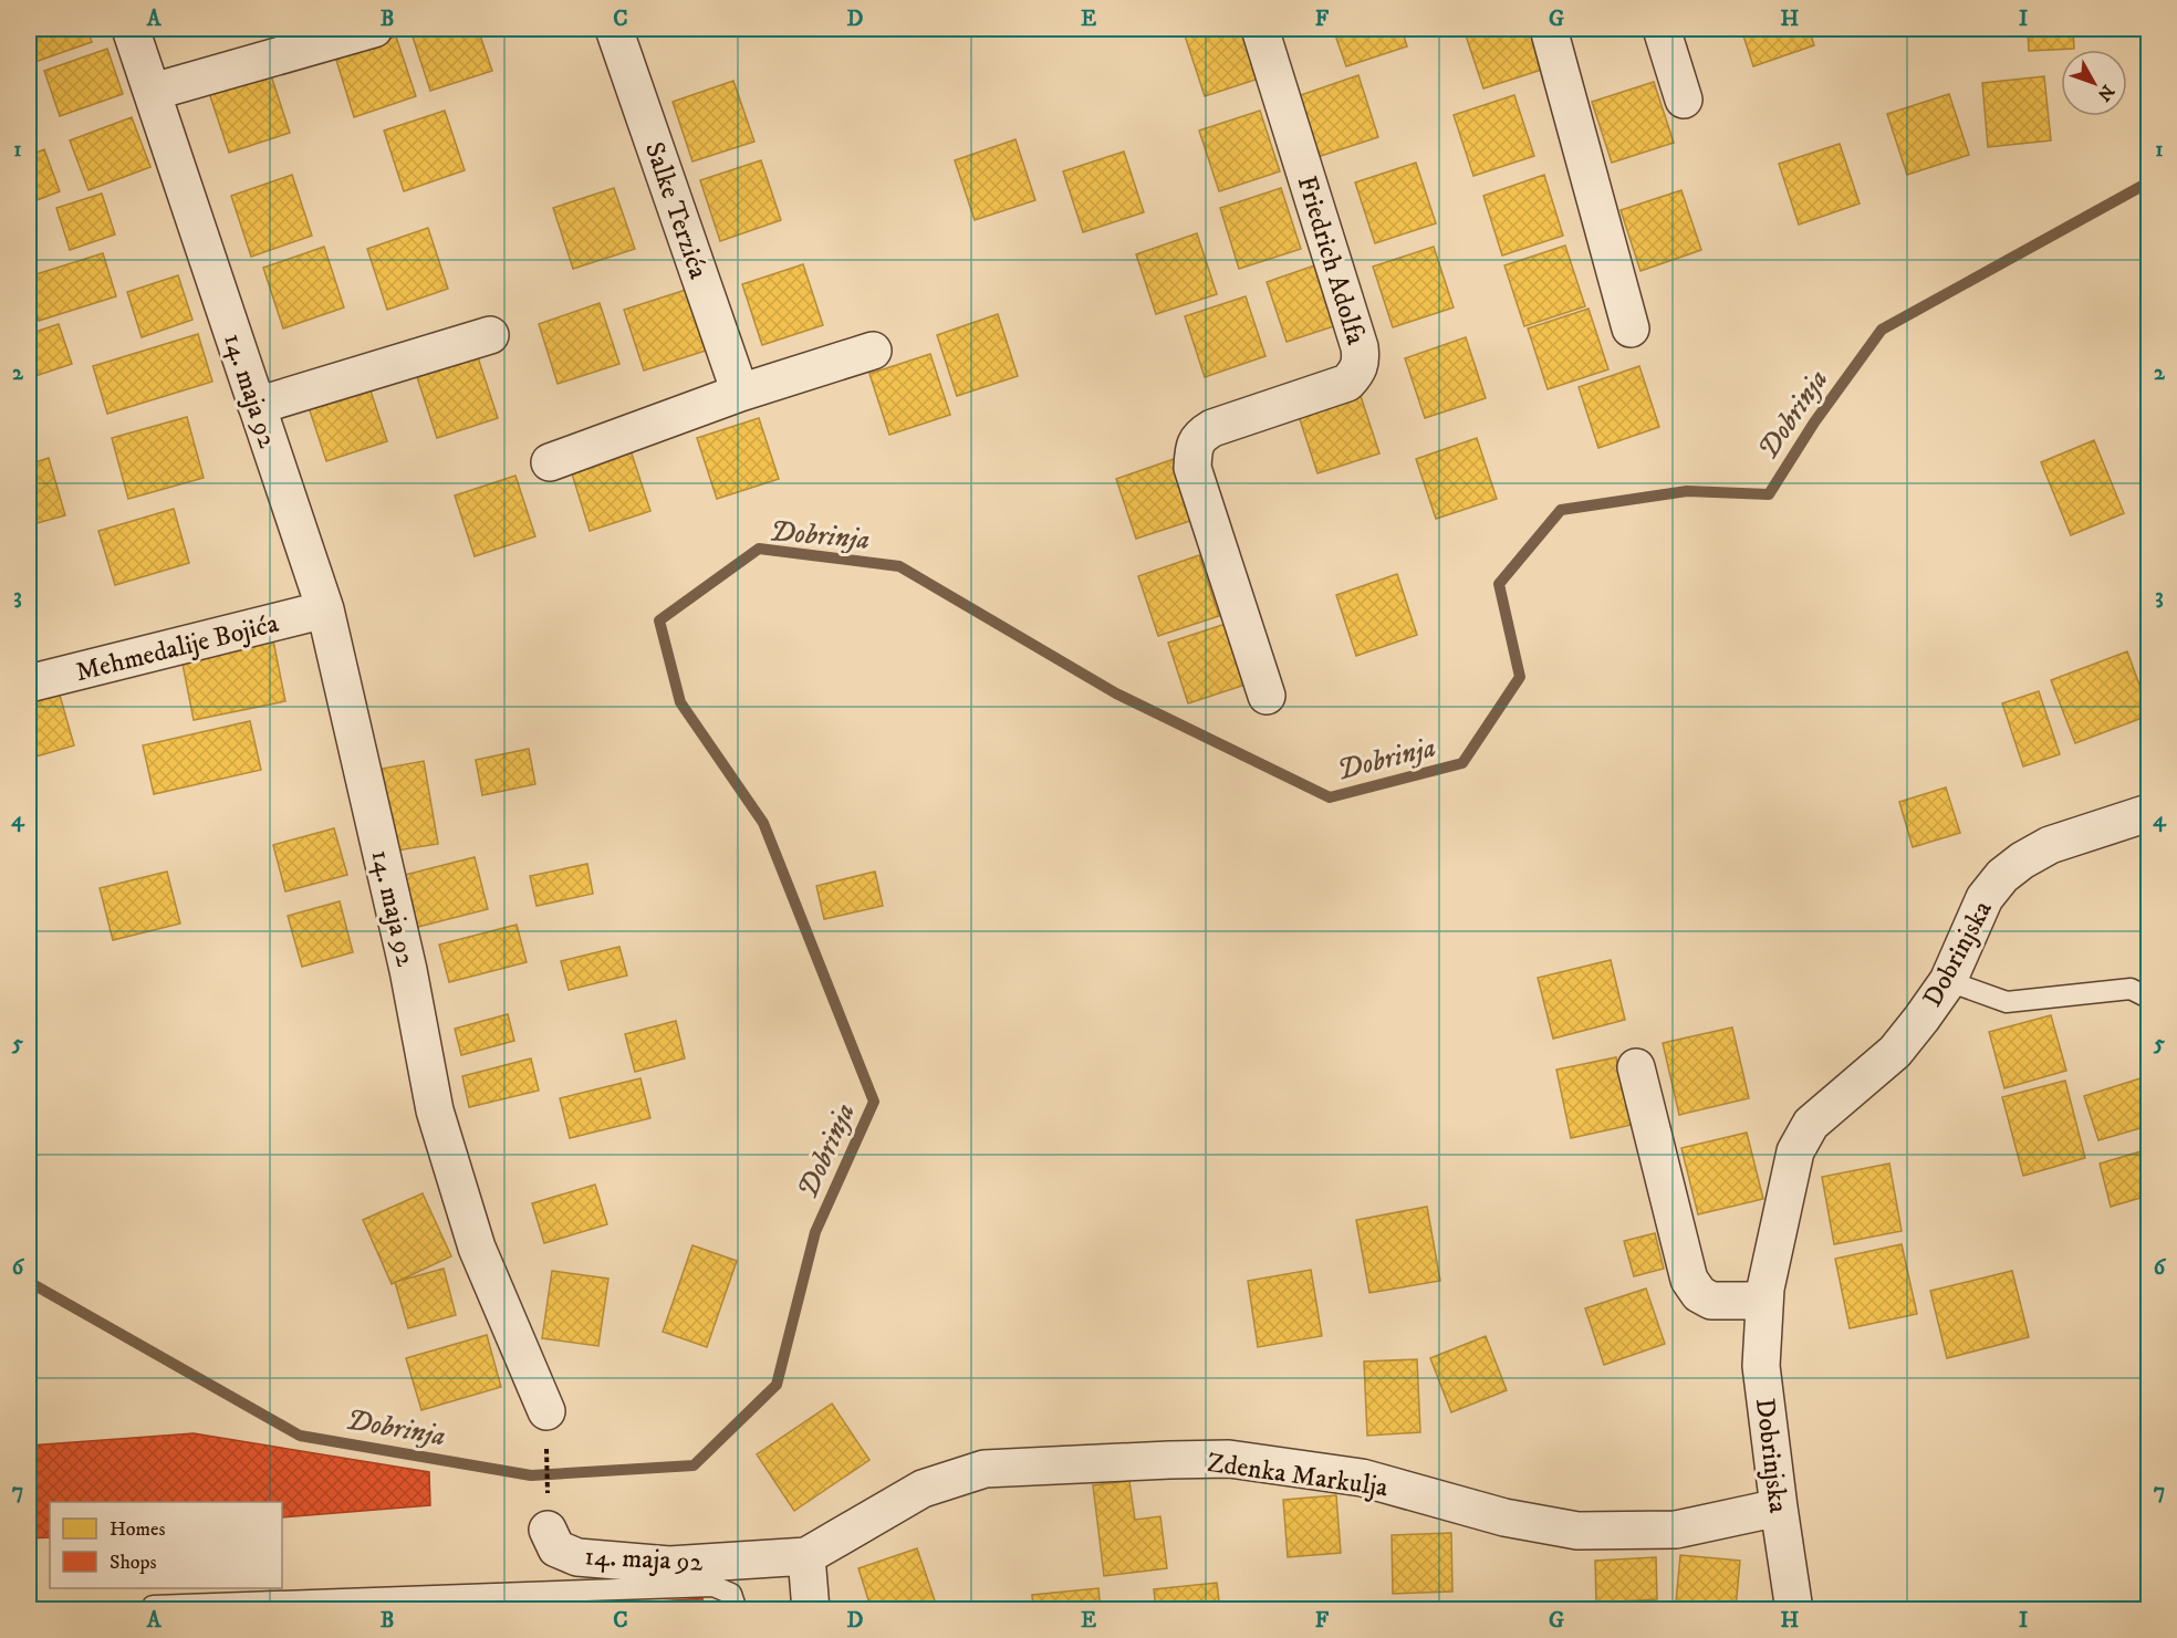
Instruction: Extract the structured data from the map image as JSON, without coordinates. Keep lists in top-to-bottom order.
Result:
{
  "streets": {
    "street": [
      "Salke Terzića",
      "Friedrich Adolfa",
      "14. maja 92",
      "Mehmedalije Bojića",
      "Dobrinjska",
      "Zdenka Markulja"
    ]
  },
  "crossings": [
    ["14. maja 92", "Mehmedalije Bojića"],
    ["14. maja 92", "Zdenka Markulja"],
    ["Dobrinjska", "Zdenka Markulja"]
  ],
  "water": ["Dobrinja"],
  "legend": ["Homes", "Shops"],
  "north": "bottom right",
  "grid": {
    "columns": [
      "A",
      "B",
      "C",
      "D",
      "E",
      "F",
      "G",
      "H",
      "I"
    ],
    "rows": [
      "1",
      "2",
      "3",
      "4",
      "5",
      "6",
      "7"
    ]
  }
}
